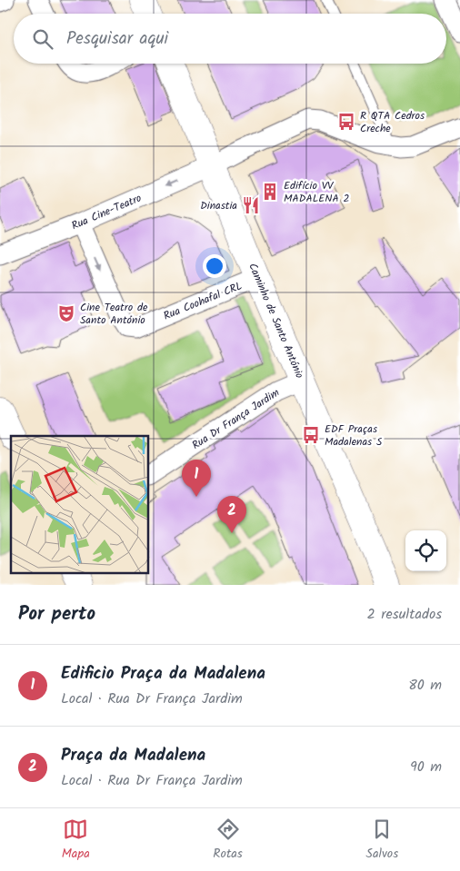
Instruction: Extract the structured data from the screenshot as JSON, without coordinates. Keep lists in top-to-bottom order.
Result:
{
  "streets": {
    "street": [
      "Rua Cine-Teatro",
      "Rua Coohafal CRL",
      "Caminho de Santo António",
      "Rua Dr França Jardim"
    ]
  },
  "crossings": [
    ["Rua Cine-Teatro", "Rua Coohafal CRL"],
    ["Rua Cine-Teatro", "Caminho de Santo António"],
    ["Rua Coohafal CRL", "Caminho de Santo António"],
    ["Caminho de Santo António", "Rua Dr França Jardim"]
  ],
  "places": {
    "bus stop": ["R QTA Cedros Creche", "EDF Praças Madalenas S"],
    "building": ["Edifício VV MADALENA 2"],
    "restaurant": ["Dinastia"],
    "theatre": ["Cine Teatro de Santo António"]
  },
  "page": {
    "search": "Pesquisar aqui",
    "pins": ["1", "2"],
    "heading": ["Por perto", "2 resultados"],
    "list": [
      {
        "mark": "1",
        "name": "Edificio Praça da Madalena",
        "note": "Local · Rua Dr França Jardim",
        "value": "80 m"
      },
      {
        "mark": "2",
        "name": "Praça da Madalena",
        "note": "Local · Rua Dr França Jardim",
        "value": "90 m"
      }
    ],
    "nav": ["Mapa", "Rotas", "Salvos"]
  }
}
